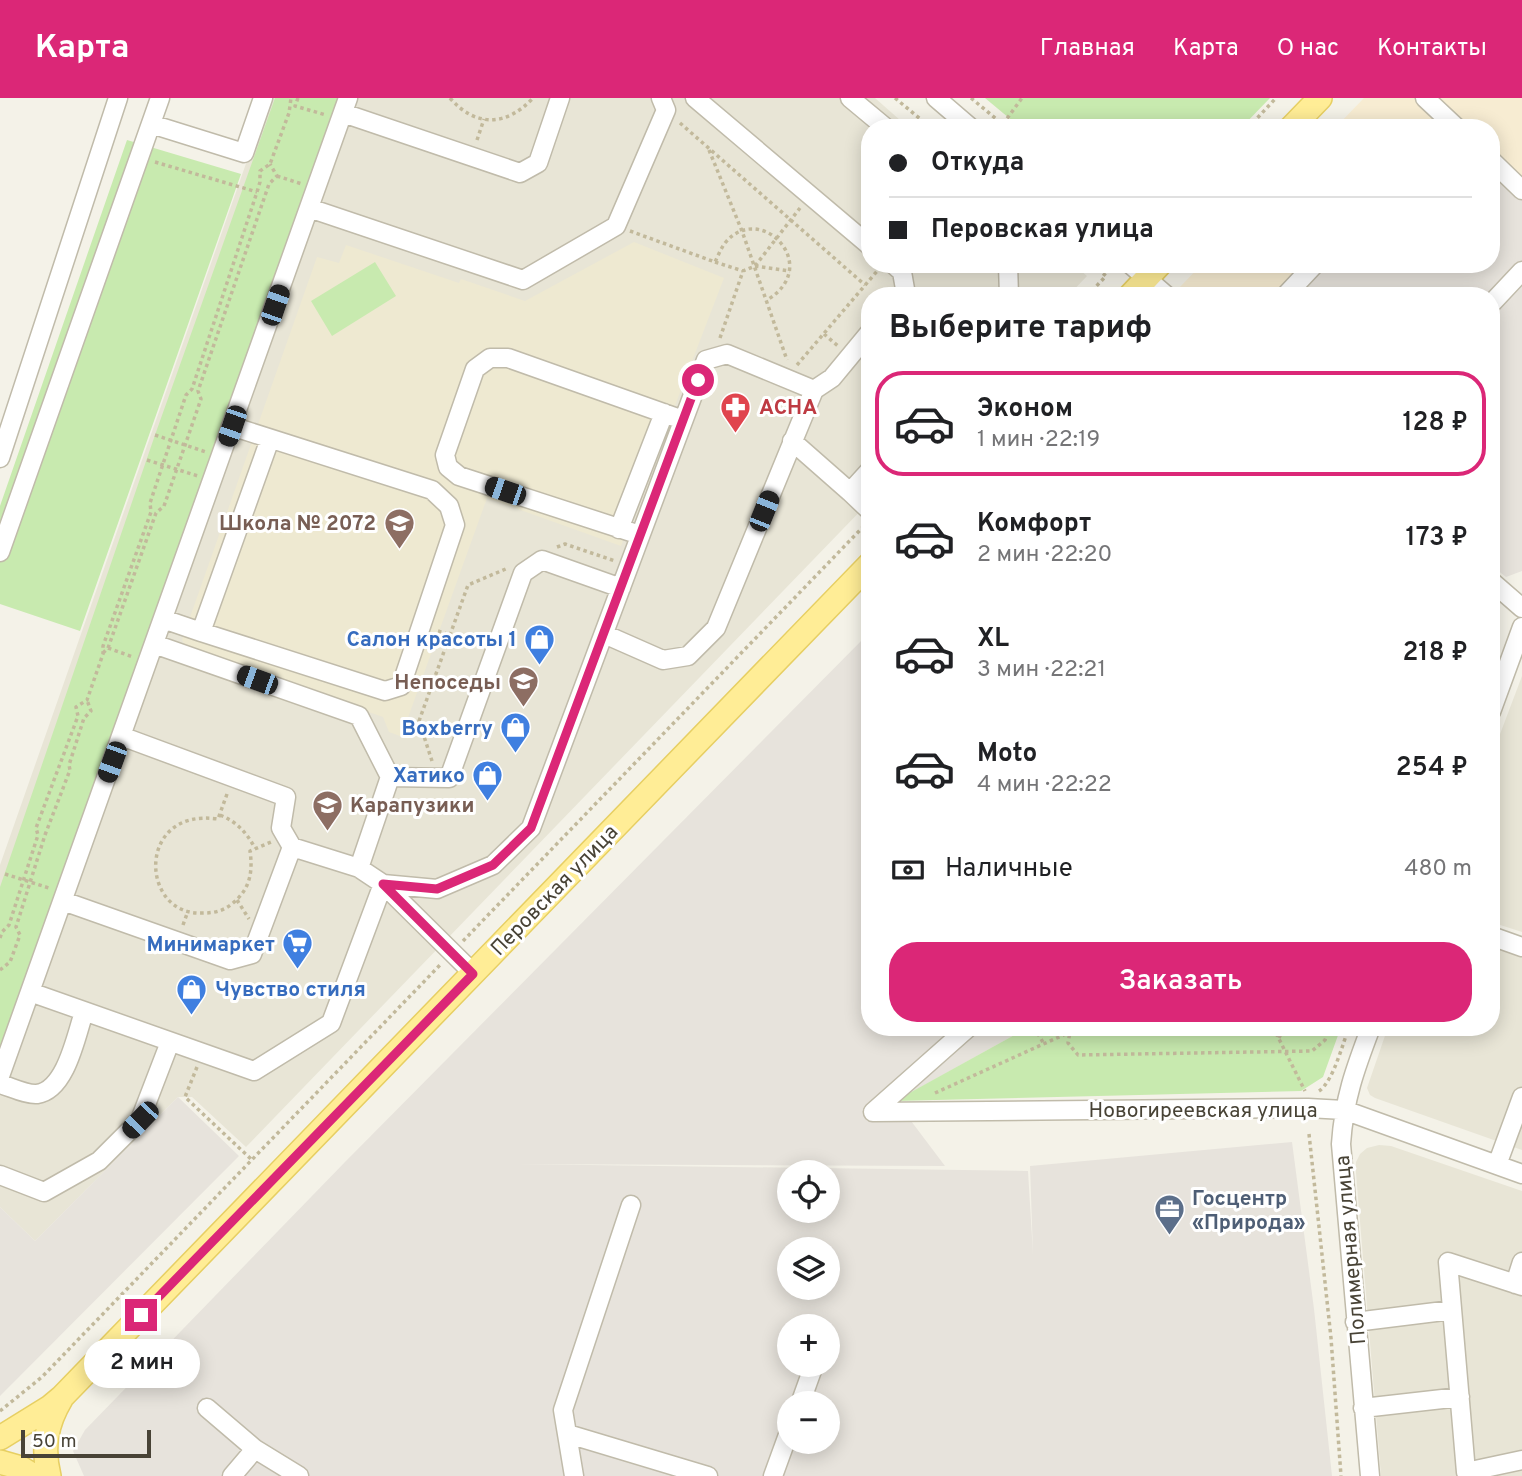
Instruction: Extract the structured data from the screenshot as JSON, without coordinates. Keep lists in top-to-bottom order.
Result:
{
  "streets": {
    "main road": ["Перовская улица"],
    "street": ["Новогиреевская улица", "Полимерная улица"]
  },
  "crossings": [
    ["Новогиреевская улица", "Полимерная улица"]
  ],
  "places": {
    "pharmacy": ["АСНА"],
    "school or university": ["Школа № 2072", "Непоседы", "Карапузики"],
    "shop": [
      "Салон красоты 1",
      "Boxberry",
      "Хатико",
      "Чувство стиля"
    ],
    "supermarket": ["Минимаркет"],
    "office": ["Госцентр «Природа»"]
  },
  "scale_bar": "50 m",
  "page": {
    "header": "Карта",
    "nav": [
      "Главная",
      "Карта",
      "О нас",
      "Контакты"
    ],
    "banner": ["Откуда", "Перовская улица"],
    "heading": "Выберите тариф",
    "list": [
      {
        "name": "Эконом",
        "note": "1 мин · 22:19",
        "value": "128 ₽"
      },
      {
        "name": "Комфорт",
        "note": "2 мин · 22:20",
        "value": "173 ₽"
      },
      {
        "name": "XL",
        "note": "3 мин · 22:21",
        "value": "218 ₽"
      },
      {
        "name": "Moto",
        "note": "4 мин · 22:22",
        "value": "254 ₽"
      }
    ],
    "pay": ["Наличные", "480 m"],
    "buttons": "Заказать",
    "map_buttons": ["+", "−"],
    "bubble": "2 мин",
    "scale": "50 m"
  }
}
